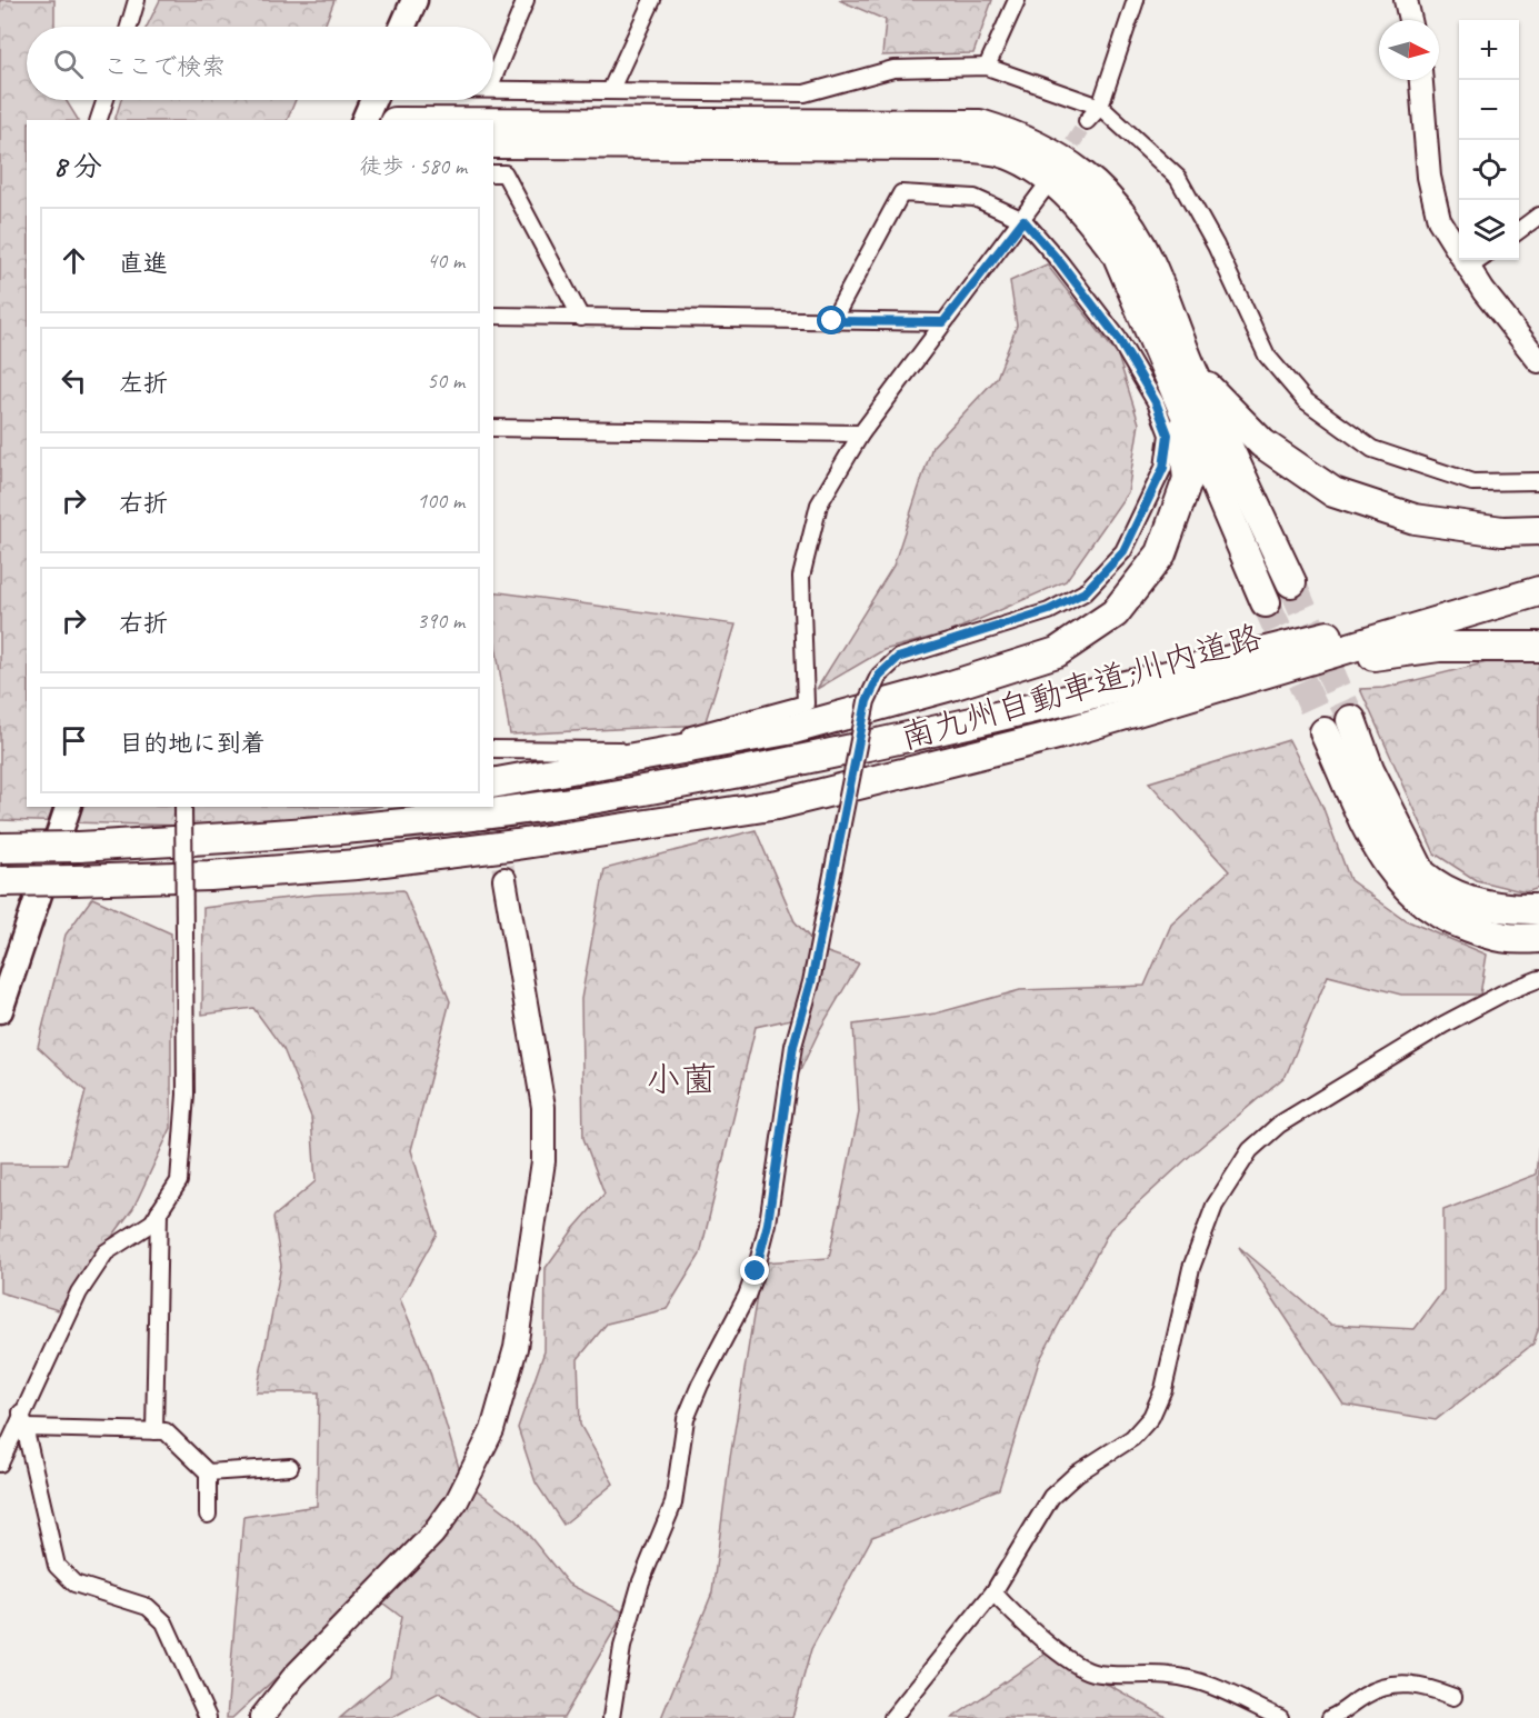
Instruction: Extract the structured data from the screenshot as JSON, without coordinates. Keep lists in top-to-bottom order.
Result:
{
  "streets": {
    "highway": ["南九州自動車道;川内道路"]
  },
  "districts": ["小薗"],
  "north": "right",
  "page": {
    "map_buttons": ["+", "−"],
    "search": "ここで検索",
    "heading": ["8 分", "徒歩 · 580 m"],
    "list": [
      ["直進", "40 m"],
      ["左折", "50 m"],
      ["右折", "100 m"],
      ["右折", "390 m"],
      "目的地に到着"
    ]
  }
}
